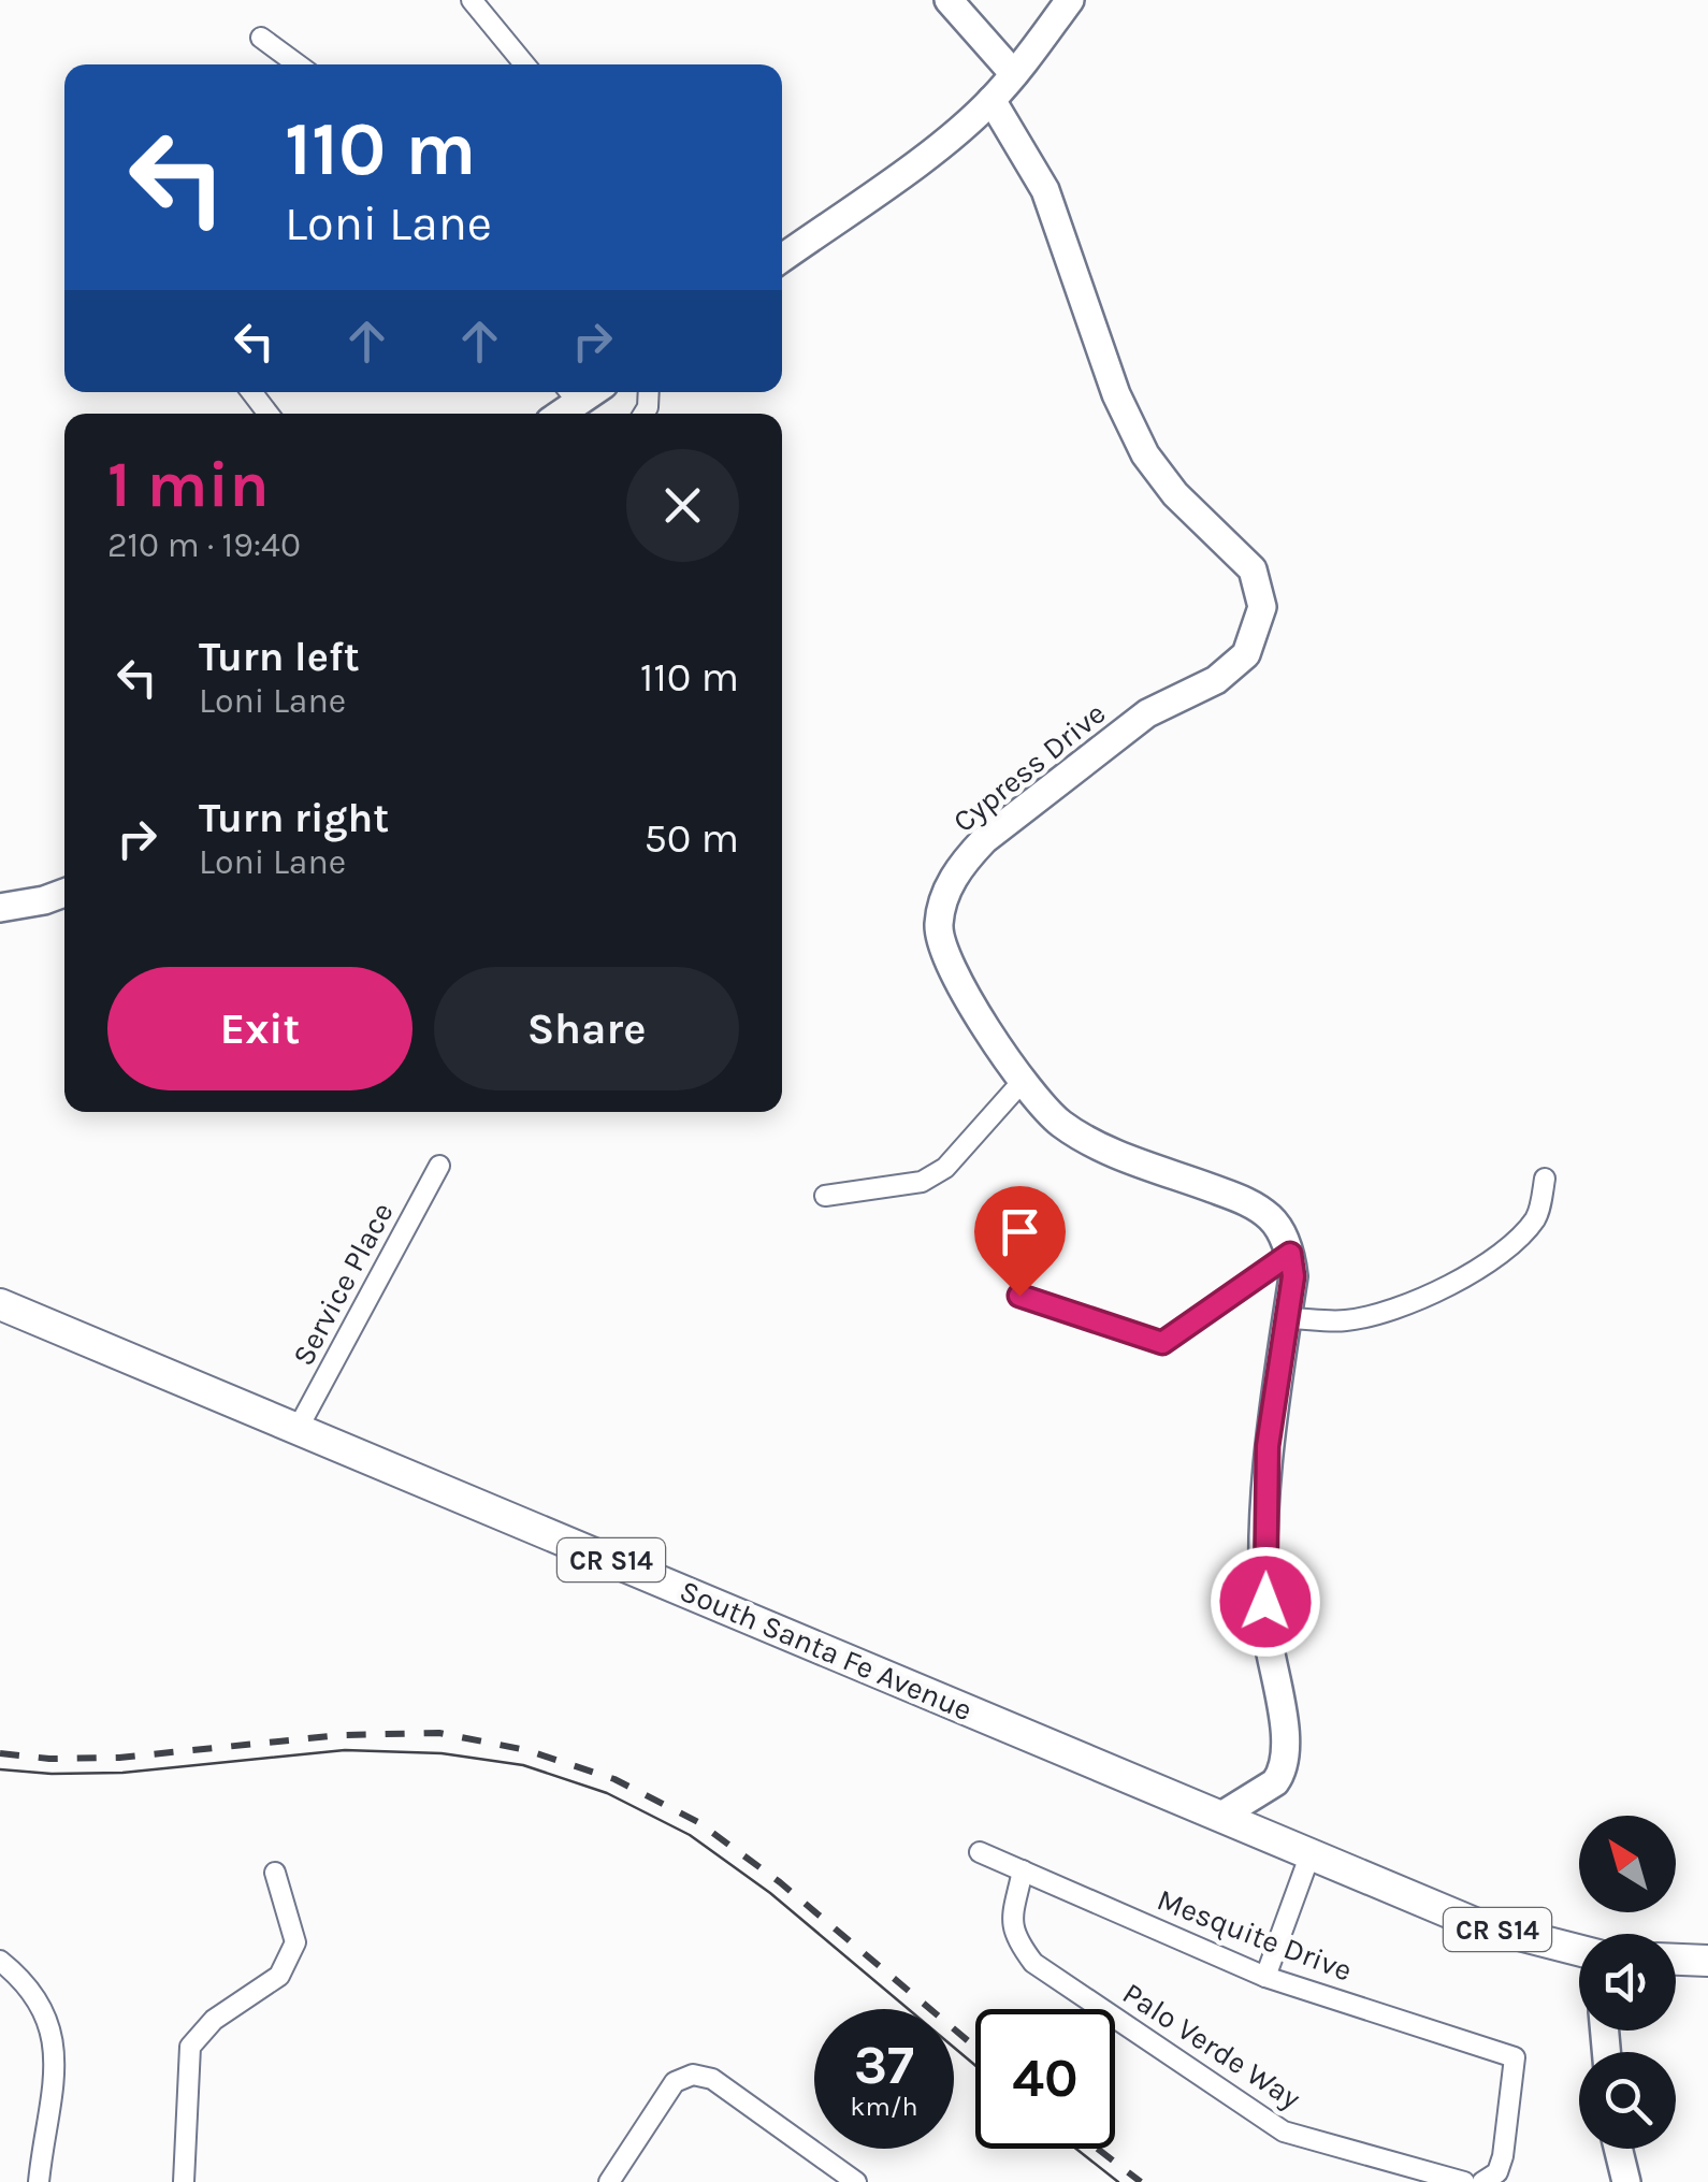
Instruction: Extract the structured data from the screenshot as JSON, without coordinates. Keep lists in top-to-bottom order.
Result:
{
  "streets": {
    "main road": ["CR S14", "South Santa Fe Avenue"],
    "street": [
      "Cypress Drive",
      "Service Place",
      "Mesquite Drive",
      "Palo Verde Way"
    ]
  },
  "crossings": [
    ["Service Place", "South Santa Fe Avenue"],
    ["Mesquite Drive", "Palo Verde Way"]
  ],
  "north": "top left",
  "page": {
    "turn": ["110 m", "Loni Lane"],
    "heading": ["1 min", "210 m · 19:40"],
    "list": [
      {
        "name": "Turn left",
        "note": "Loni Lane",
        "value": "110 m"
      },
      {
        "name": "Turn right",
        "note": "Loni Lane",
        "value": "50 m"
      }
    ],
    "buttons": ["Exit", "Share"],
    "speed": "37 km/h",
    "limit": "40"
  }
}
